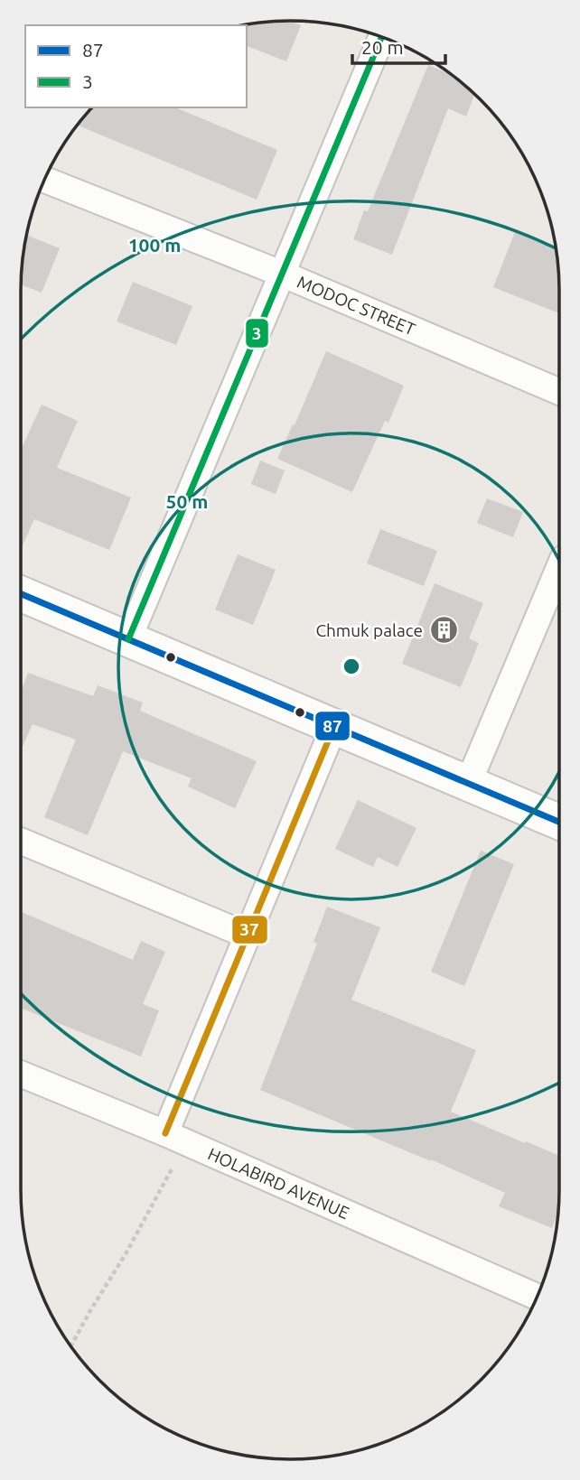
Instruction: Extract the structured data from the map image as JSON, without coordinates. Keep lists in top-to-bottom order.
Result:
{
  "streets": {
    "street": ["MODOC STREET", "HOLABIRD AVENUE"]
  },
  "places": {
    "building": ["Chmuk palace"]
  },
  "lines": ["transit line 3", "transit line 87", "transit line 37"],
  "legend": ["87", "3"],
  "scale_bar": "20 m",
  "rings": ["100 m", "50 m"]
}
